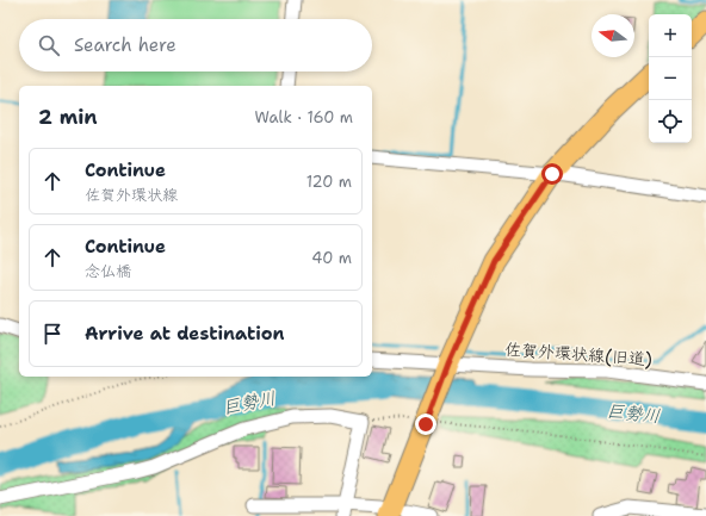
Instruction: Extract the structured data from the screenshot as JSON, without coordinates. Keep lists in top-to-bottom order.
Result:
{
  "streets": {
    "street": ["佐賀外環状線(旧道)"]
  },
  "water": ["巨勢川"],
  "north": "left",
  "page": {
    "map_buttons": ["+", "−"],
    "search": "Search here",
    "heading": ["2 min", "Walk · 160 m"],
    "list": [
      ["Continue", "佐賀外環状線", "120 m"],
      ["Continue", "念仏橋", "40 m"],
      "Arrive at destination"
    ]
  }
}
